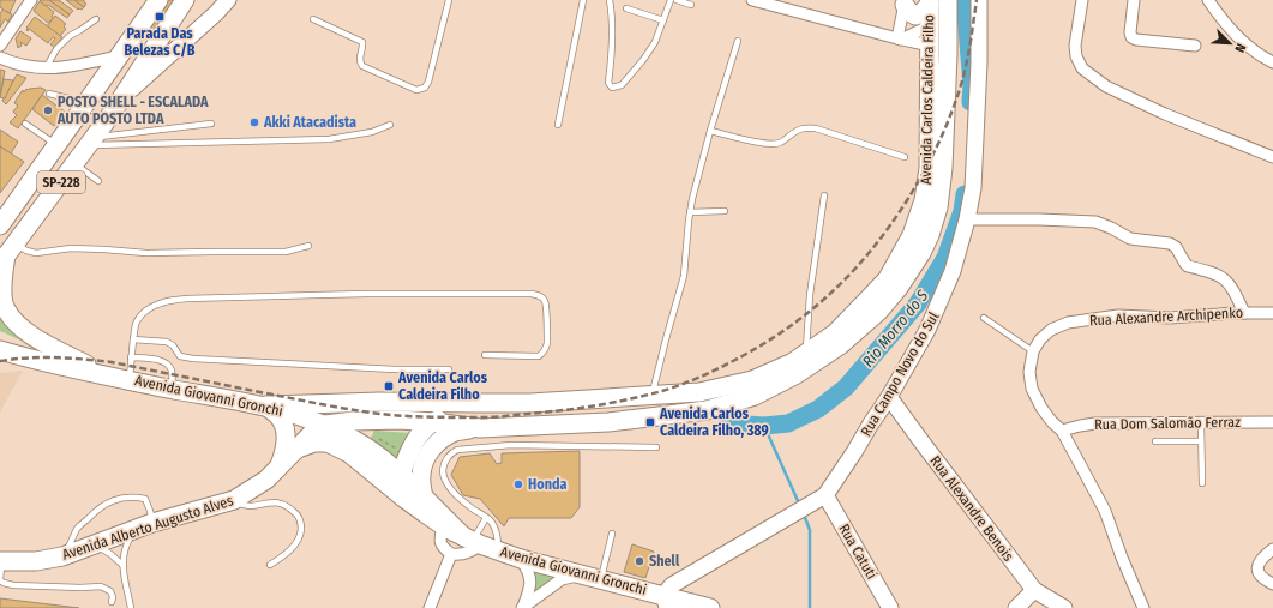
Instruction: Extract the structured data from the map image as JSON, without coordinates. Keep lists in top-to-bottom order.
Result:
{
  "streets": {
    "main road": [
      "Avenida Carlos Caldeira Filho",
      "SP-228",
      "Avenida Giovanni Gronchi",
      "Avenida Alberto Augusto Alves"
    ],
    "street": [
      "Rua Alexandre Archipenko",
      "Rua Campo Novo do Sul",
      "Rua Dom Salomão Ferraz",
      "Rua Alexandre Benois",
      "Rua Catuti"
    ]
  },
  "crossings": [
    ["Avenida Carlos Caldeira Filho", "Avenida Giovanni Gronchi"],
    ["Avenida Carlos Caldeira Filho", "Avenida Alberto Augusto Alves"],
    ["Rua Campo Novo do Sul", "Avenida Giovanni Gronchi"],
    ["Rua Campo Novo do Sul", "Rua Alexandre Benois"],
    ["Rua Campo Novo do Sul", "Rua Catuti"],
    ["Avenida Giovanni Gronchi", "Avenida Alberto Augusto Alves"]
  ],
  "water": ["Rio Morro do S"],
  "places": {
    "transit": ["Parada Das Belezas C/B", "Avenida Carlos Caldeira Filho", "Avenida Carlos Caldeira Filho, 389"],
    "other": [
      "POSTO SHELL - ESCALADA AUTO POSTO LTDA",
      "Akki Atacadista",
      "Honda",
      "Shell"
    ]
  },
  "north": "bottom right"
}
